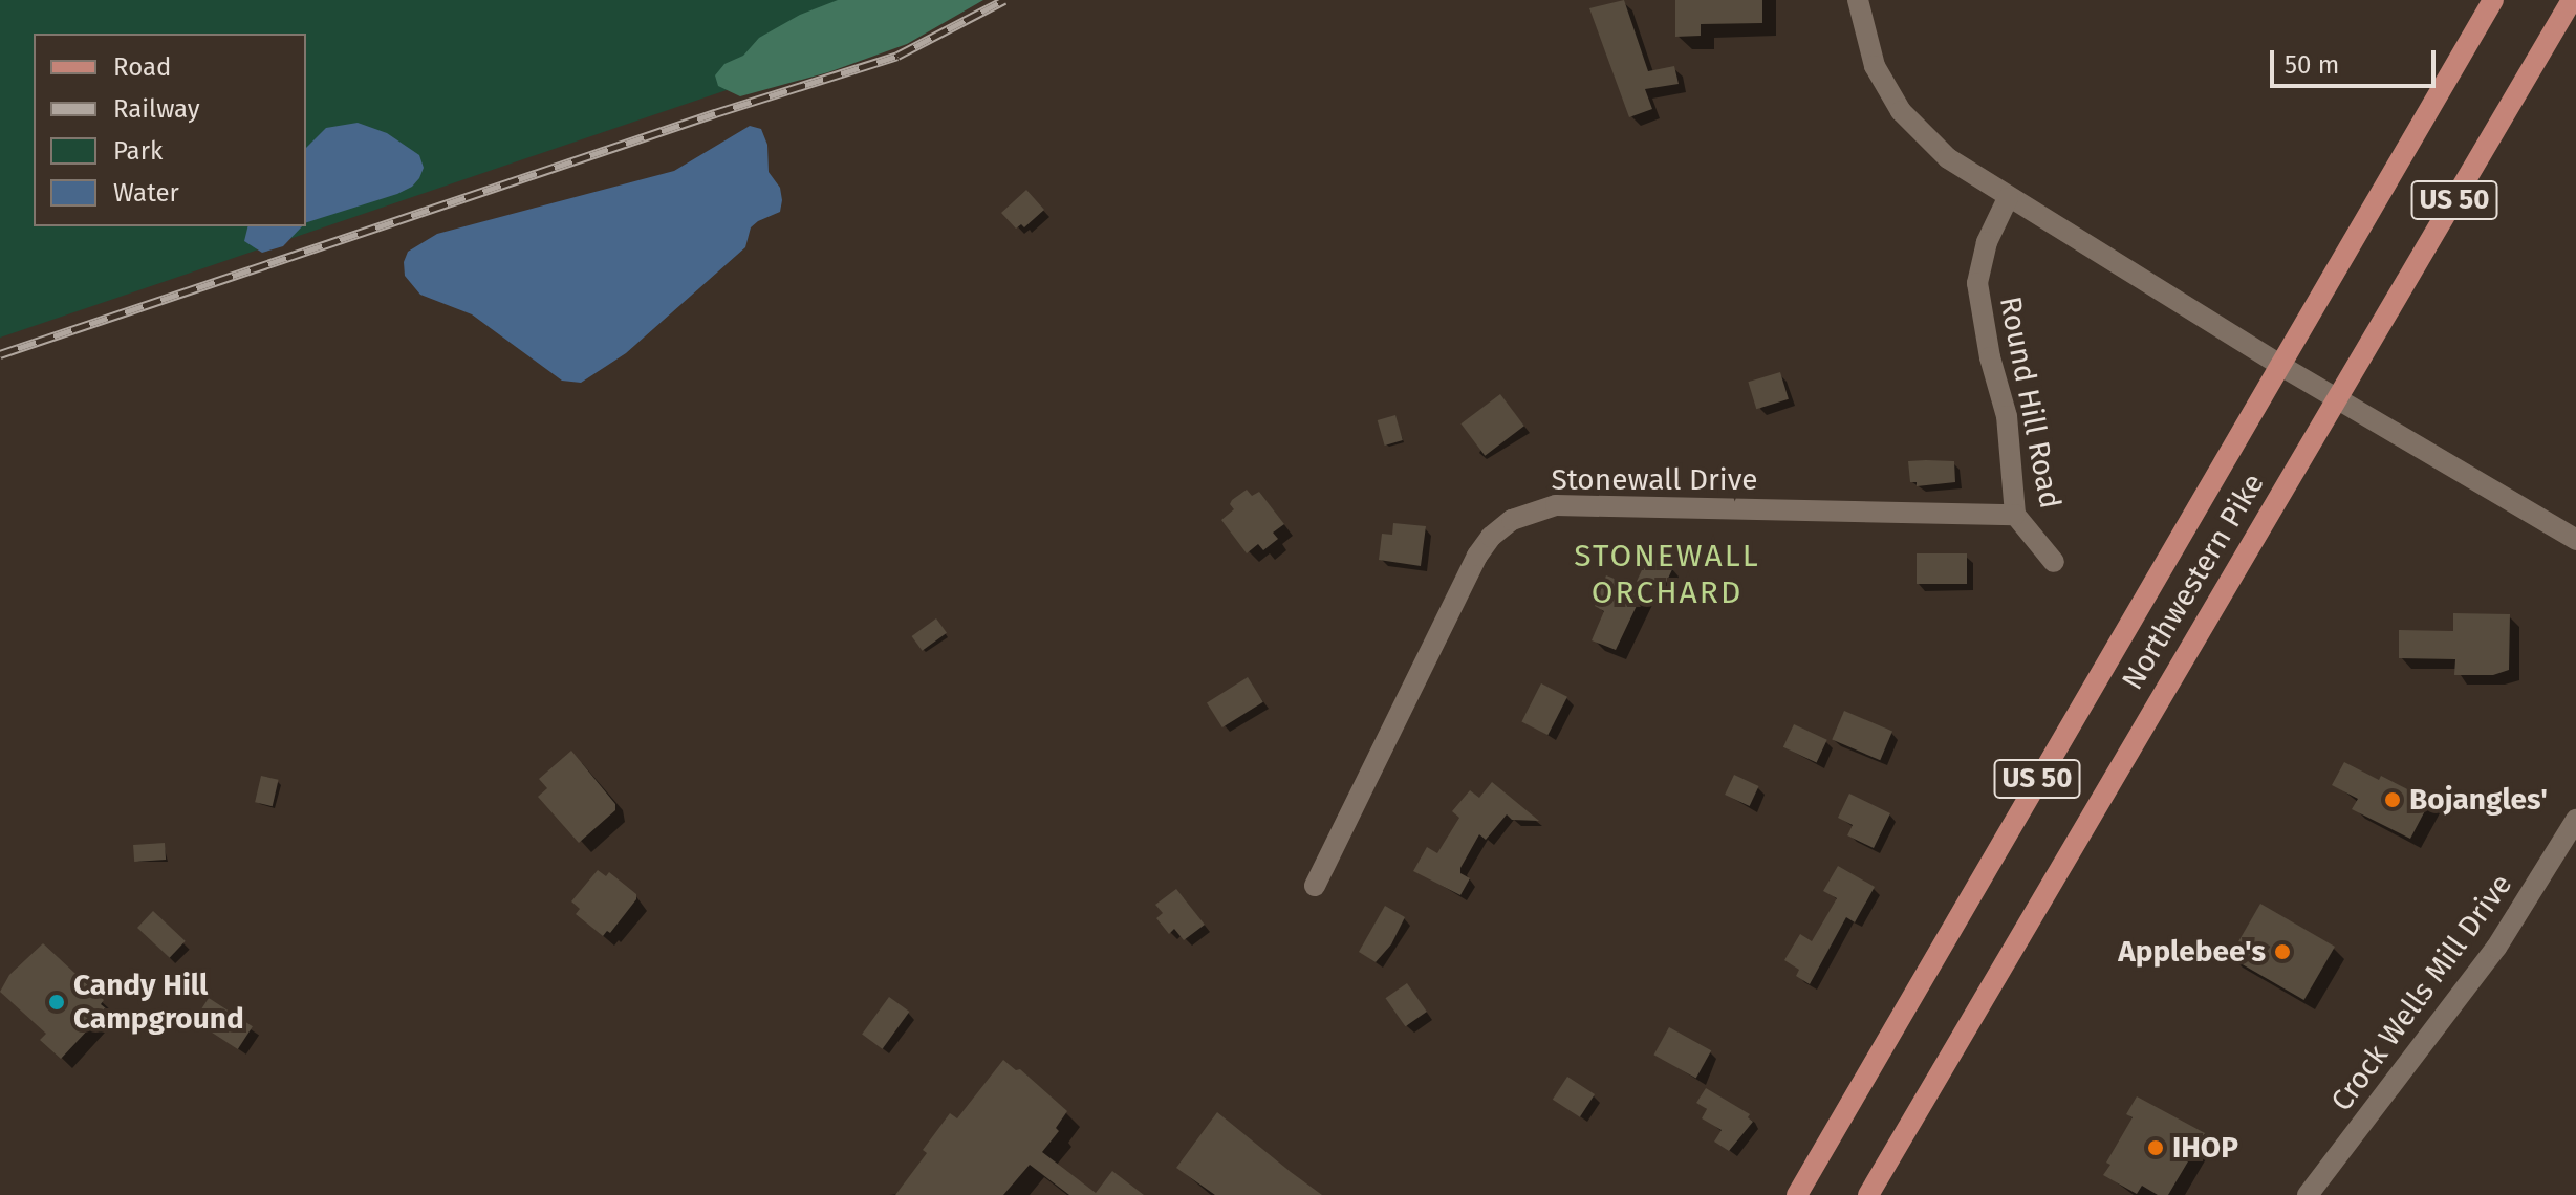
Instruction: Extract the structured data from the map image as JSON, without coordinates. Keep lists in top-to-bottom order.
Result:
{
  "streets": {
    "main road": ["US 50", "Northwestern Pike"],
    "street": ["Round Hill Road", "Stonewall Drive", "Crock Wells Mill Drive"]
  },
  "crossings": [
    ["Round Hill Road", "Stonewall Drive"]
  ],
  "districts": ["STONEWALL ORCHARD"],
  "places": [
    "Bojangles'",
    "Applebee's",
    "Candy Hill Campground",
    "IHOP"
  ],
  "legend": [
    "Road",
    "Railway",
    "Park",
    "Water"
  ],
  "scale_bar": "50 m"
}
